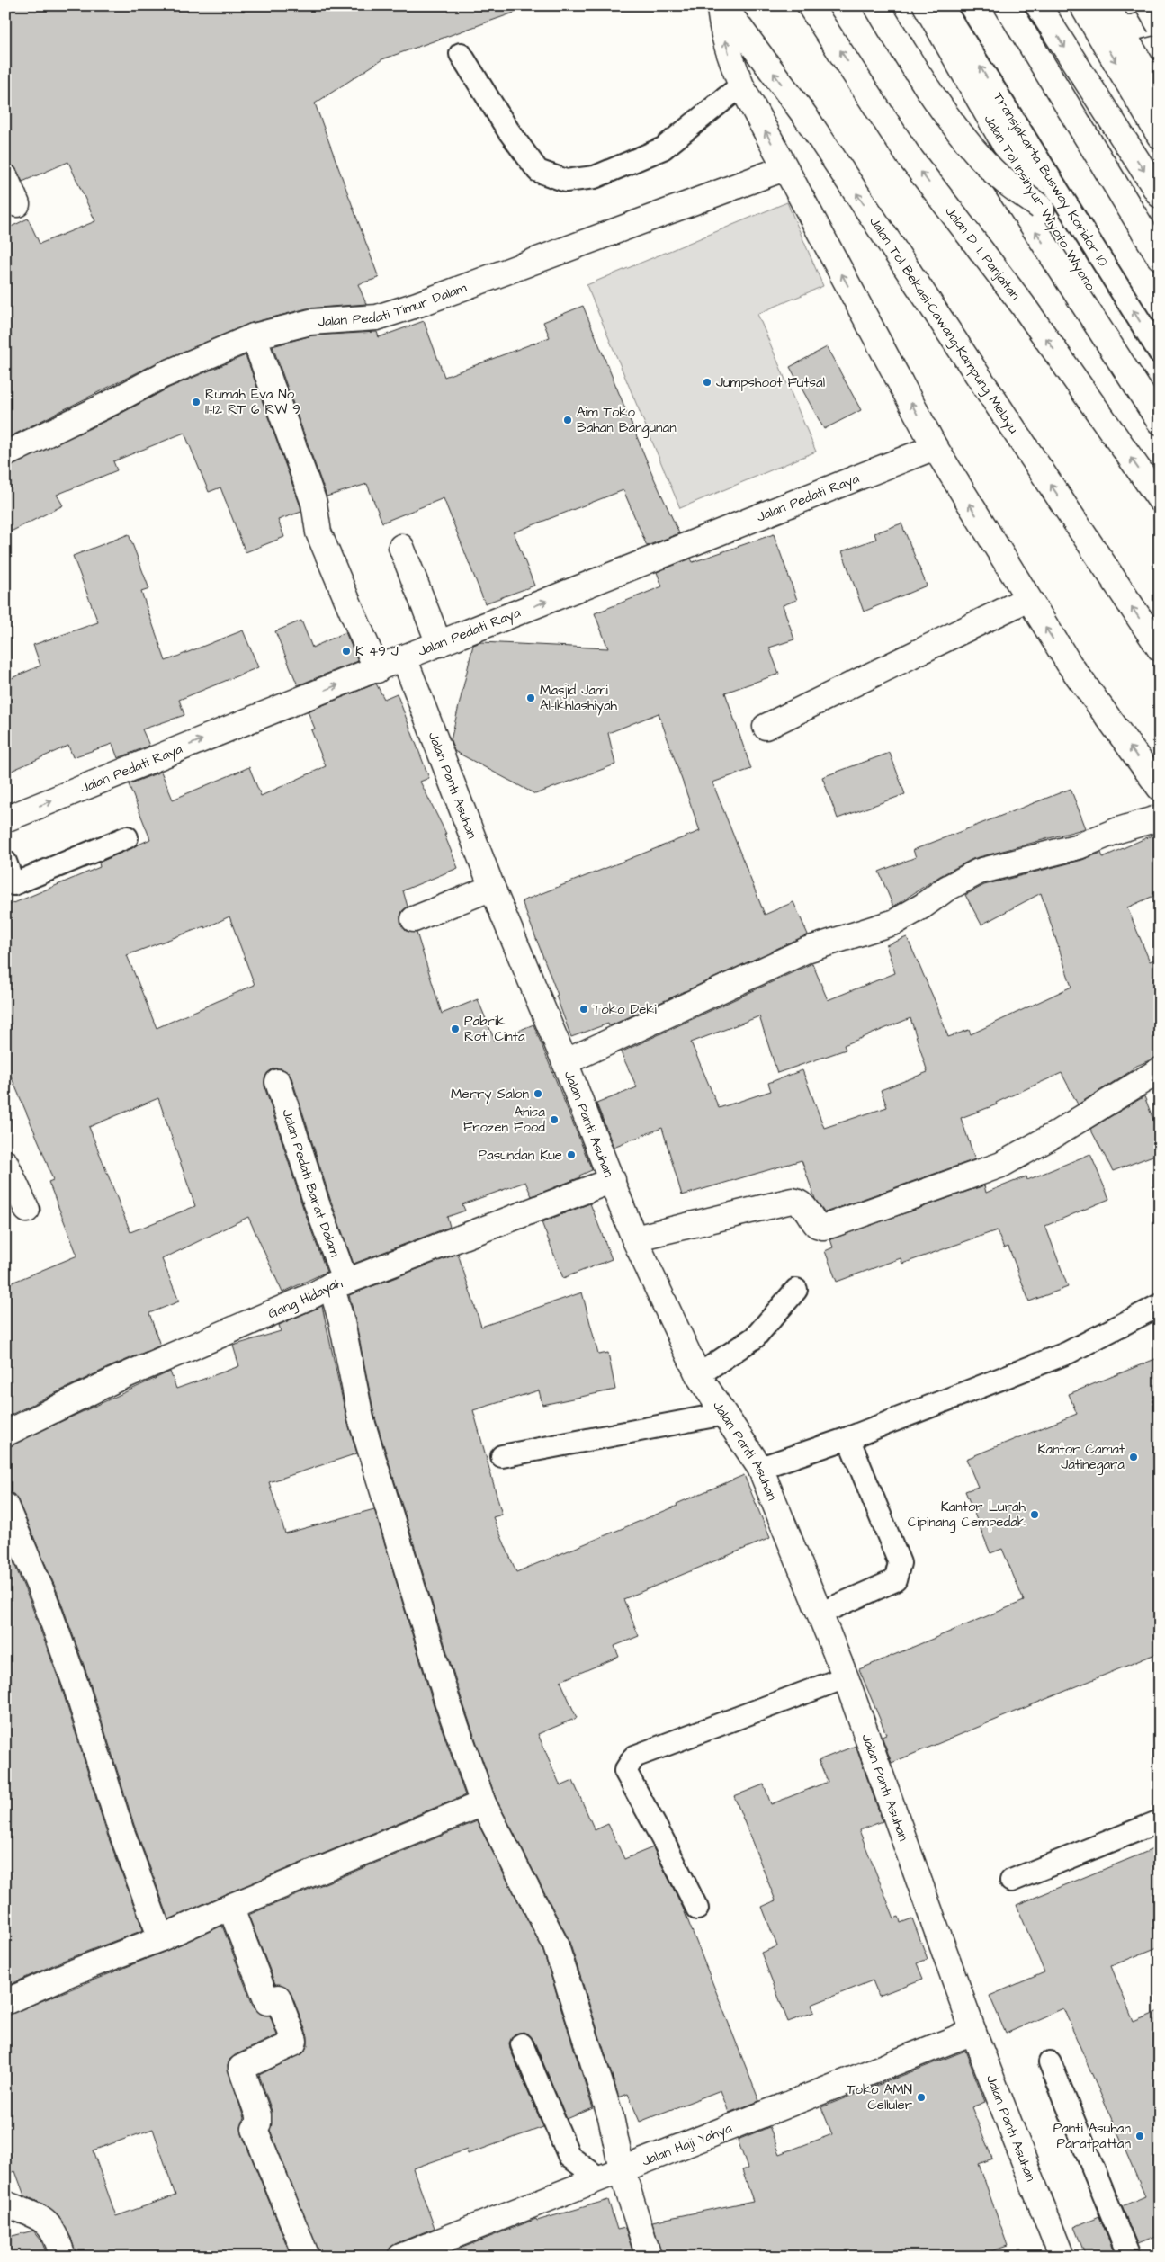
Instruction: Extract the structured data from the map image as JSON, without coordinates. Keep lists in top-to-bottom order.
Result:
{
  "streets": {
    "main road": [
      "Jalan Tol Insinyur Wiyoto Wiyono",
      "Jalan D. I. Panjaitan",
      "Jalan Pedati Timur Dalam",
      "Jalan Tol Bekasi–Cawang–Kampung Melayu",
      "Jalan Pedati Raya",
      "Jalan Panti Asuhan",
      "Jalan Pedati Barat Dalam",
      "Gang Hidayah",
      "Jalan Haji Yahya"
    ],
    "lane": ["Transjakarta Busway Koridor 10"]
  },
  "crossings": [
    ["Jalan Pedati Raya", "Jalan Panti Asuhan"],
    ["Jalan Panti Asuhan", "Gang Hidayah"],
    ["Jalan Panti Asuhan", "Jalan Haji Yahya"],
    ["Jalan Pedati Barat Dalam", "Gang Hidayah"],
    ["Jalan Pedati Barat Dalam", "Jalan Haji Yahya"]
  ],
  "one_way": ["Jalan Pedati Raya"],
  "places": [
    "Jumpshoot Futsal",
    "Rumah Eva No 11-12 RT 6 RW 9",
    "Aim Toko Bahan Bangunan",
    "K 49 J",
    "Masjid Jami Al-Ikhlashiyah",
    "Toko Deki",
    "Pabrik Roti Cinta",
    "Merry Salon",
    "Anisa Frozen Food",
    "Pasundan Kue",
    "Kantor Camat Jatinegara",
    "Kantor Lurah Cipinang Cempedak",
    "Toko AMN Celluler",
    "Panti Asuhan Paratpattan"
  ]
}
